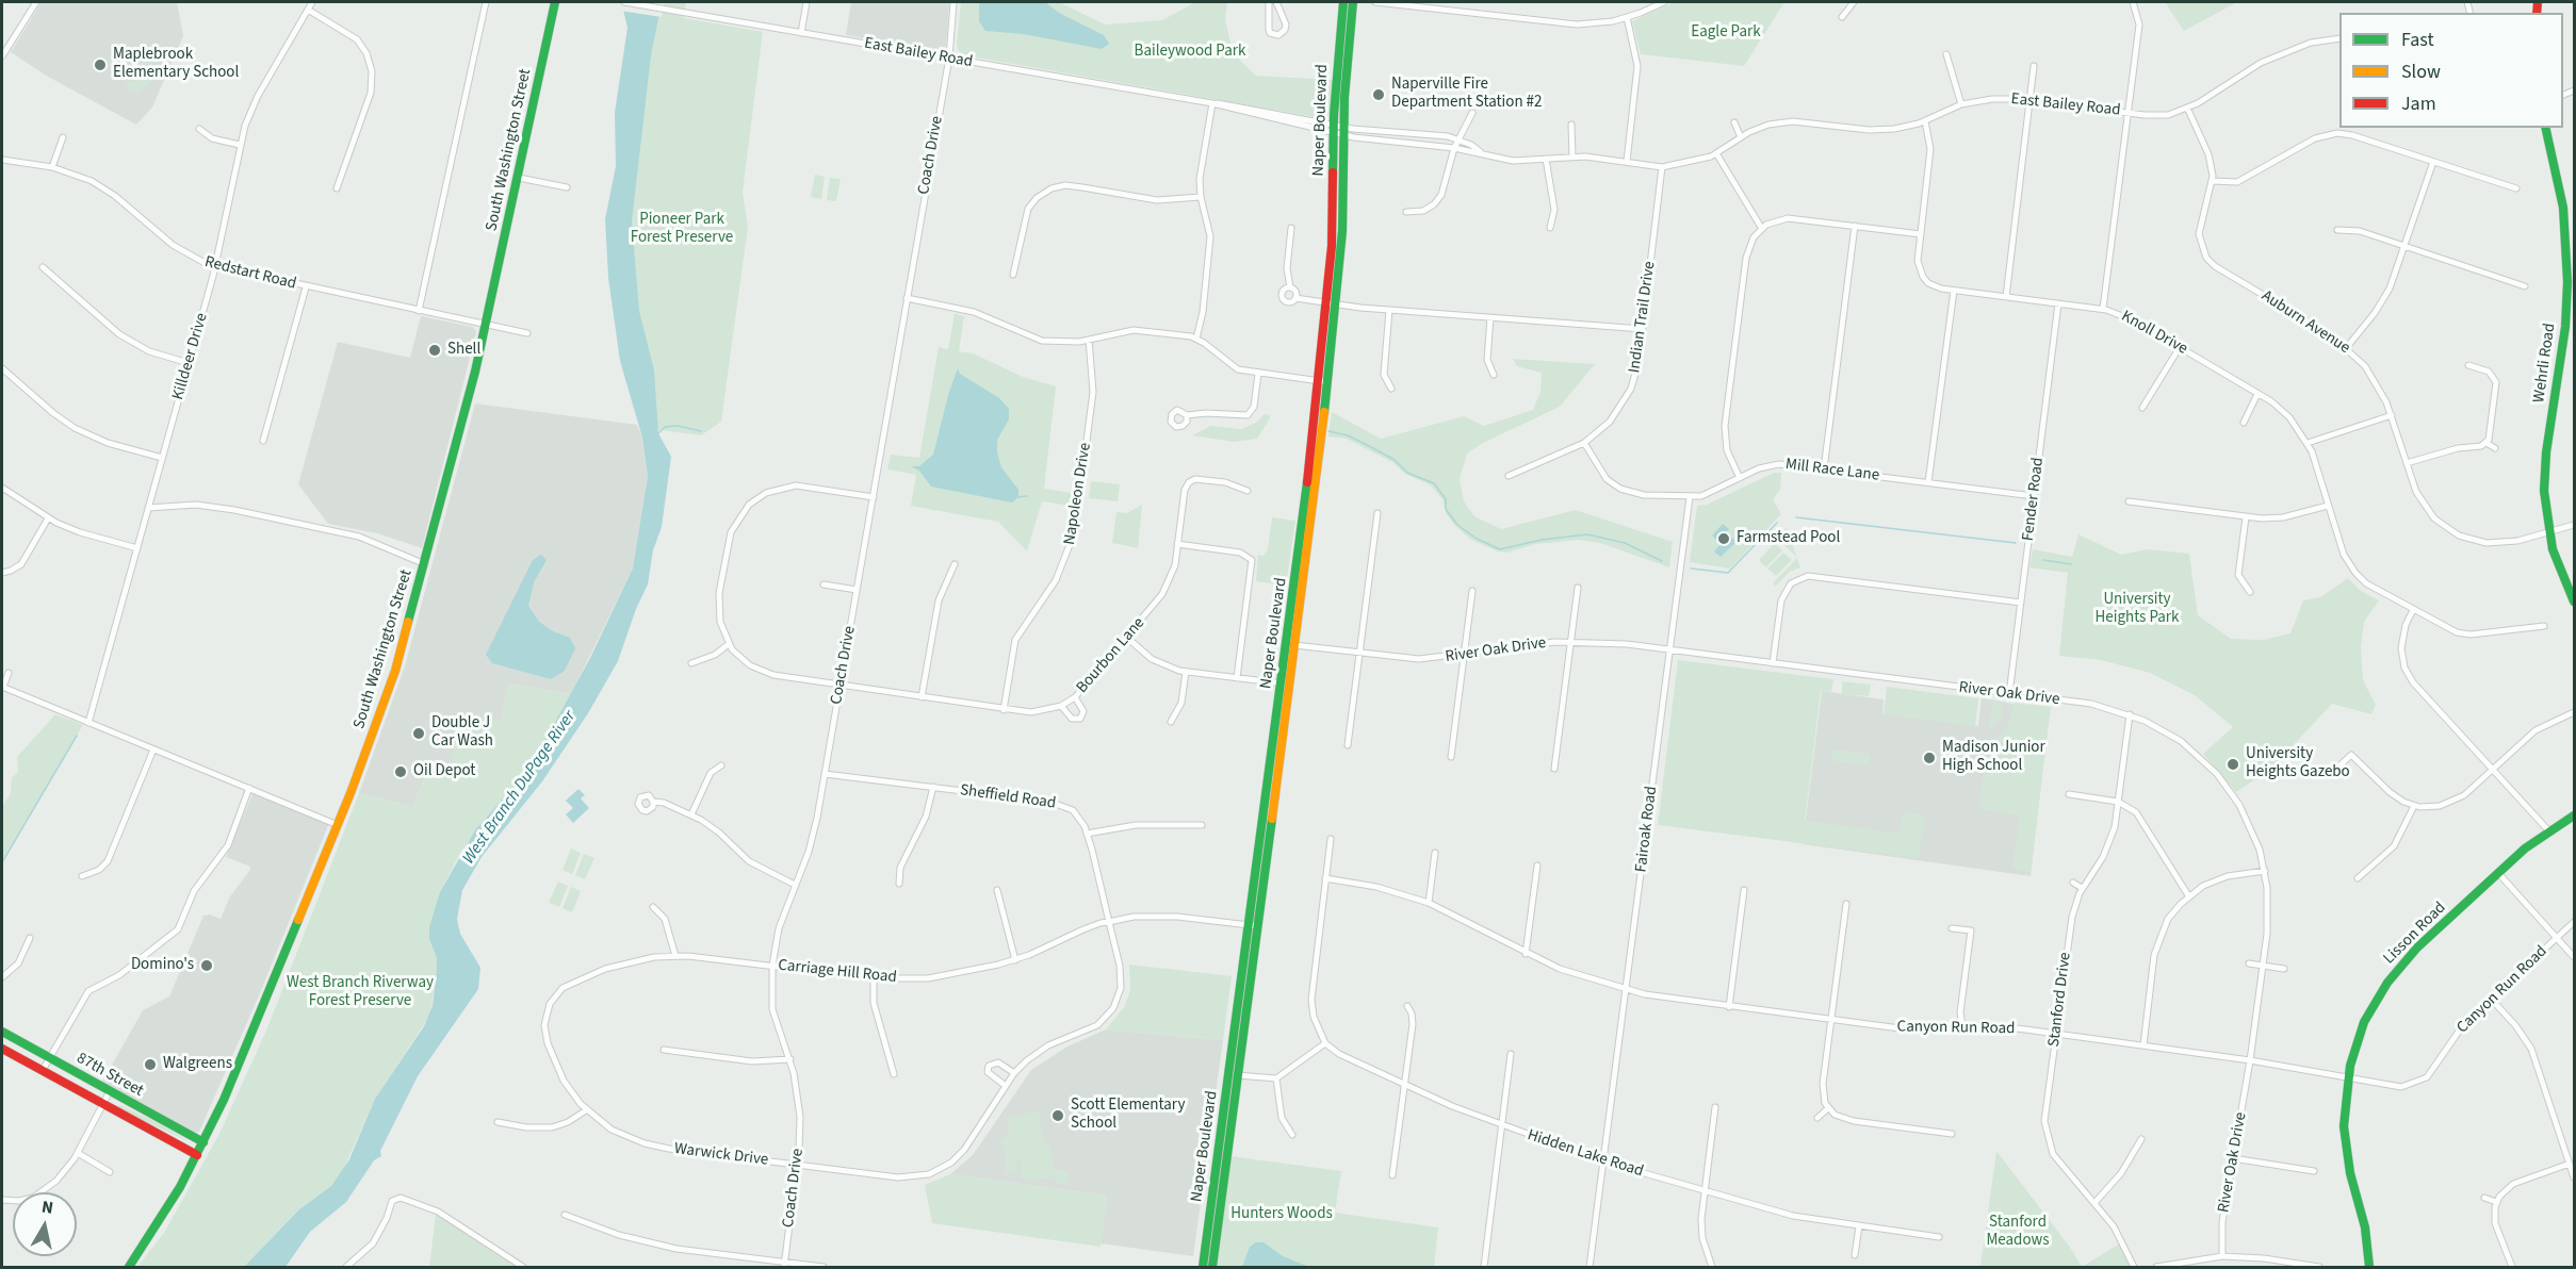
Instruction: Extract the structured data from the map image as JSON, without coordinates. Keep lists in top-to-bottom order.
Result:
{
  "streets": {
    "main road": [
      "Naper Boulevard",
      "South Washington Street",
      "Wehrli Road",
      "Lisson Road",
      "87th Street"
    ],
    "street": [
      "East Bailey Road",
      "Coach Drive",
      "Redstart Road",
      "Indian Trail Drive",
      "Auburn Avenue",
      "Knoll Drive",
      "Killdeer Drive",
      "Mill Race Lane",
      "Napoleon Drive",
      "Fender Road",
      "River Oak Drive",
      "Bourbon Lane",
      "Sheffield Road",
      "Fairoak Road",
      "Carriage Hill Road",
      "Canyon Run Road",
      "Stanford Drive",
      "Hidden Lake Road",
      "Warwick Drive"
    ]
  },
  "crossings": [
    ["East Bailey Road", "Naper Boulevard"],
    ["East Bailey Road", "Coach Drive"],
    ["East Bailey Road", "Indian Trail Drive"],
    ["East Bailey Road", "Auburn Avenue"],
    ["East Bailey Road", "Knoll Drive"],
    ["Naper Boulevard", "River Oak Drive"],
    ["Naper Boulevard", "Carriage Hill Road"],
    ["South Washington Street", "Redstart Road"],
    ["South Washington Street", "87th Street"],
    ["Coach Drive", "Bourbon Lane"],
    ["Coach Drive", "Sheffield Road"],
    ["Coach Drive", "Carriage Hill Road"],
    ["Coach Drive", "Warwick Drive"],
    ["Redstart Road", "Killdeer Drive"],
    ["Indian Trail Drive", "Mill Race Lane"],
    ["Auburn Avenue", "Wehrli Road"],
    ["Knoll Drive", "Fender Road"],
    ["Mill Race Lane", "Fender Road"],
    ["Mill Race Lane", "Fairoak Road"],
    ["Napoleon Drive", "Bourbon Lane"],
    ["Fender Road", "River Oak Drive"],
    ["River Oak Drive", "Fairoak Road"],
    ["River Oak Drive", "Canyon Run Road"],
    ["River Oak Drive", "Stanford Drive"],
    ["Sheffield Road", "Carriage Hill Road"],
    ["Sheffield Road", "Warwick Drive"],
    ["Fairoak Road", "Canyon Run Road"],
    ["Fairoak Road", "Hidden Lake Road"],
    ["Lisson Road", "Canyon Run Road"],
    ["Carriage Hill Road", "Warwick Drive"],
    ["Canyon Run Road", "Stanford Drive"]
  ],
  "water": ["West Branch DuPage River"],
  "parks": [
    "Eagle Park",
    "Baileywood Park",
    "Pioneer Park Forest Preserve",
    "University Heights Park",
    "West Branch Riverway Forest Preserve",
    "Hunters Woods",
    "Stanford Meadows"
  ],
  "places": [
    "Maplebrook Elementary School",
    "Naperville Fire Department Station #2",
    "Shell",
    "Farmstead Pool",
    "Double J Car Wash",
    "Madison Junior High School",
    "University Heights Gazebo",
    "Oil Depot",
    "Domino's",
    "Walgreens",
    "Scott Elementary School"
  ],
  "legend": ["Fast", "Slow", "Jam"],
  "north": "top"
}
